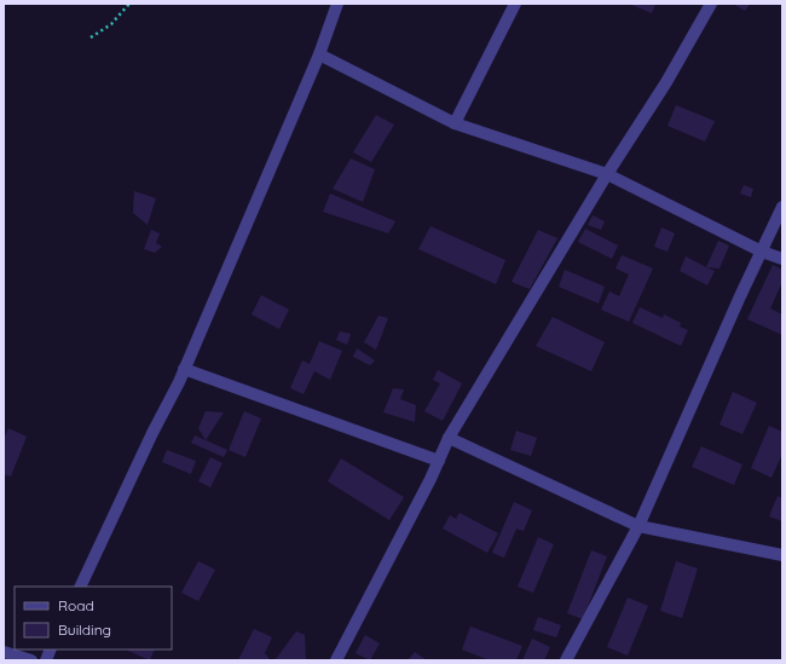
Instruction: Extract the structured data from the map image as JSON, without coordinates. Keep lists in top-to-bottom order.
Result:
{
  "legend": ["Road", "Building"]
}
